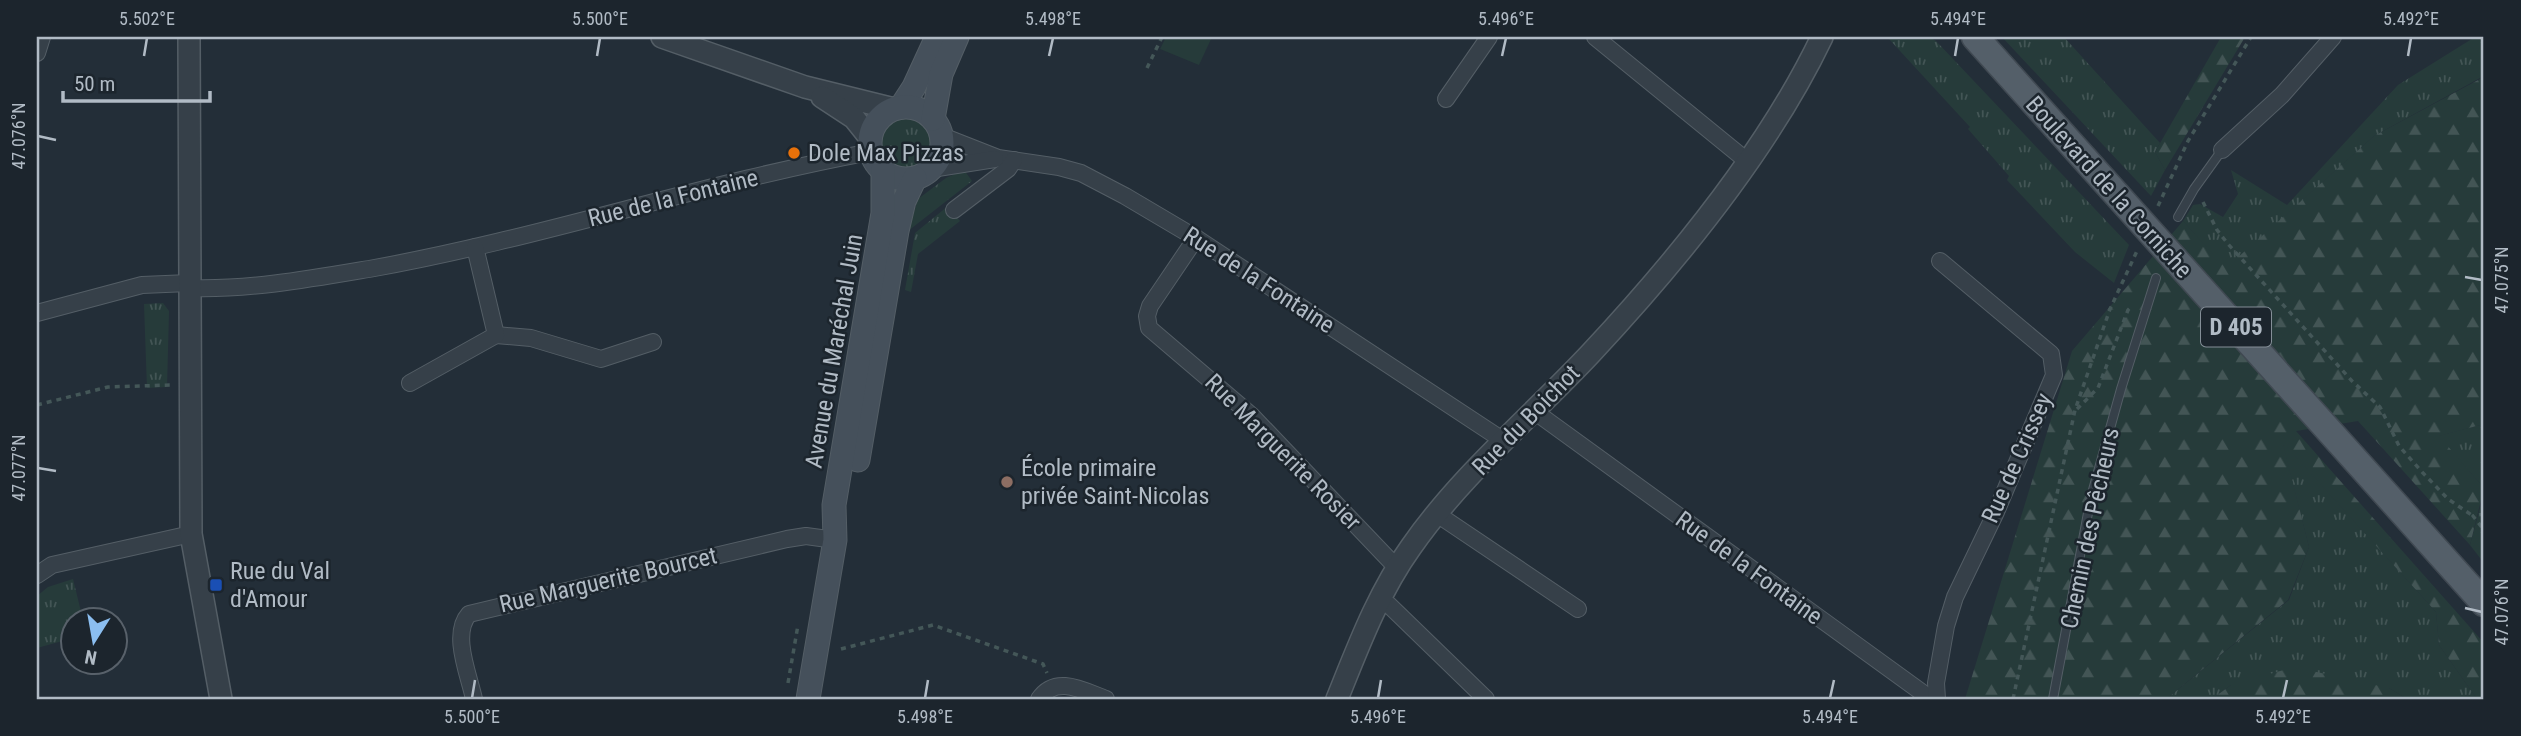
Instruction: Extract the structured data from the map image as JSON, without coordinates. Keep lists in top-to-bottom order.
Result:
{
  "streets": {
    "main road": ["Boulevard de la Corniche", "D 405", "Avenue du Maréchal Juin"],
    "street": [
      "Rue de la Fontaine",
      "Rue du Boichot",
      "Rue Marguerite Rosier",
      "Rue de Crissey",
      "Rue Marguerite Bourcet"
    ],
    "lane": ["Chemin des Pêcheurs"]
  },
  "crossings": [
    ["Rue de la Fontaine", "Avenue du Maréchal Juin"],
    ["Rue de la Fontaine", "Rue du Boichot"],
    ["Rue de la Fontaine", "Rue Marguerite Rosier"],
    ["Avenue du Maréchal Juin", "Rue Marguerite Bourcet"],
    ["Rue du Boichot", "Rue Marguerite Rosier"]
  ],
  "places": {
    "other": ["Dole Max Pizzas", "École primaire privée Saint-Nicolas"],
    "transit": ["Rue du Val d'Amour"]
  },
  "scale_bar": "50 m",
  "north": "bottom",
  "coordinates": [
    "5.502°E",
    "5.500°E",
    "5.498°E",
    "5.496°E",
    "5.494°E",
    "5.492°E",
    "47.076°N",
    "47.075°N",
    "47.077°N"
  ]
}
